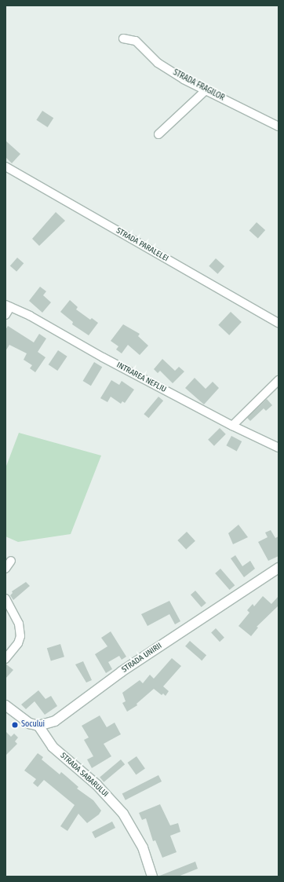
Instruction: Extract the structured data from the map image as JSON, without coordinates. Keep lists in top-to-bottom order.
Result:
{
  "streets": {
    "main road": ["STRADA UNIRII", "STRADA SABARULUI"],
    "street": ["STRADA FRAGILOR", "STRADA PARALELEI", "INTRAREA NEFLIU"]
  },
  "crossings": [
    ["STRADA UNIRII", "STRADA SABARULUI"]
  ],
  "places": ["Socului"]
}
